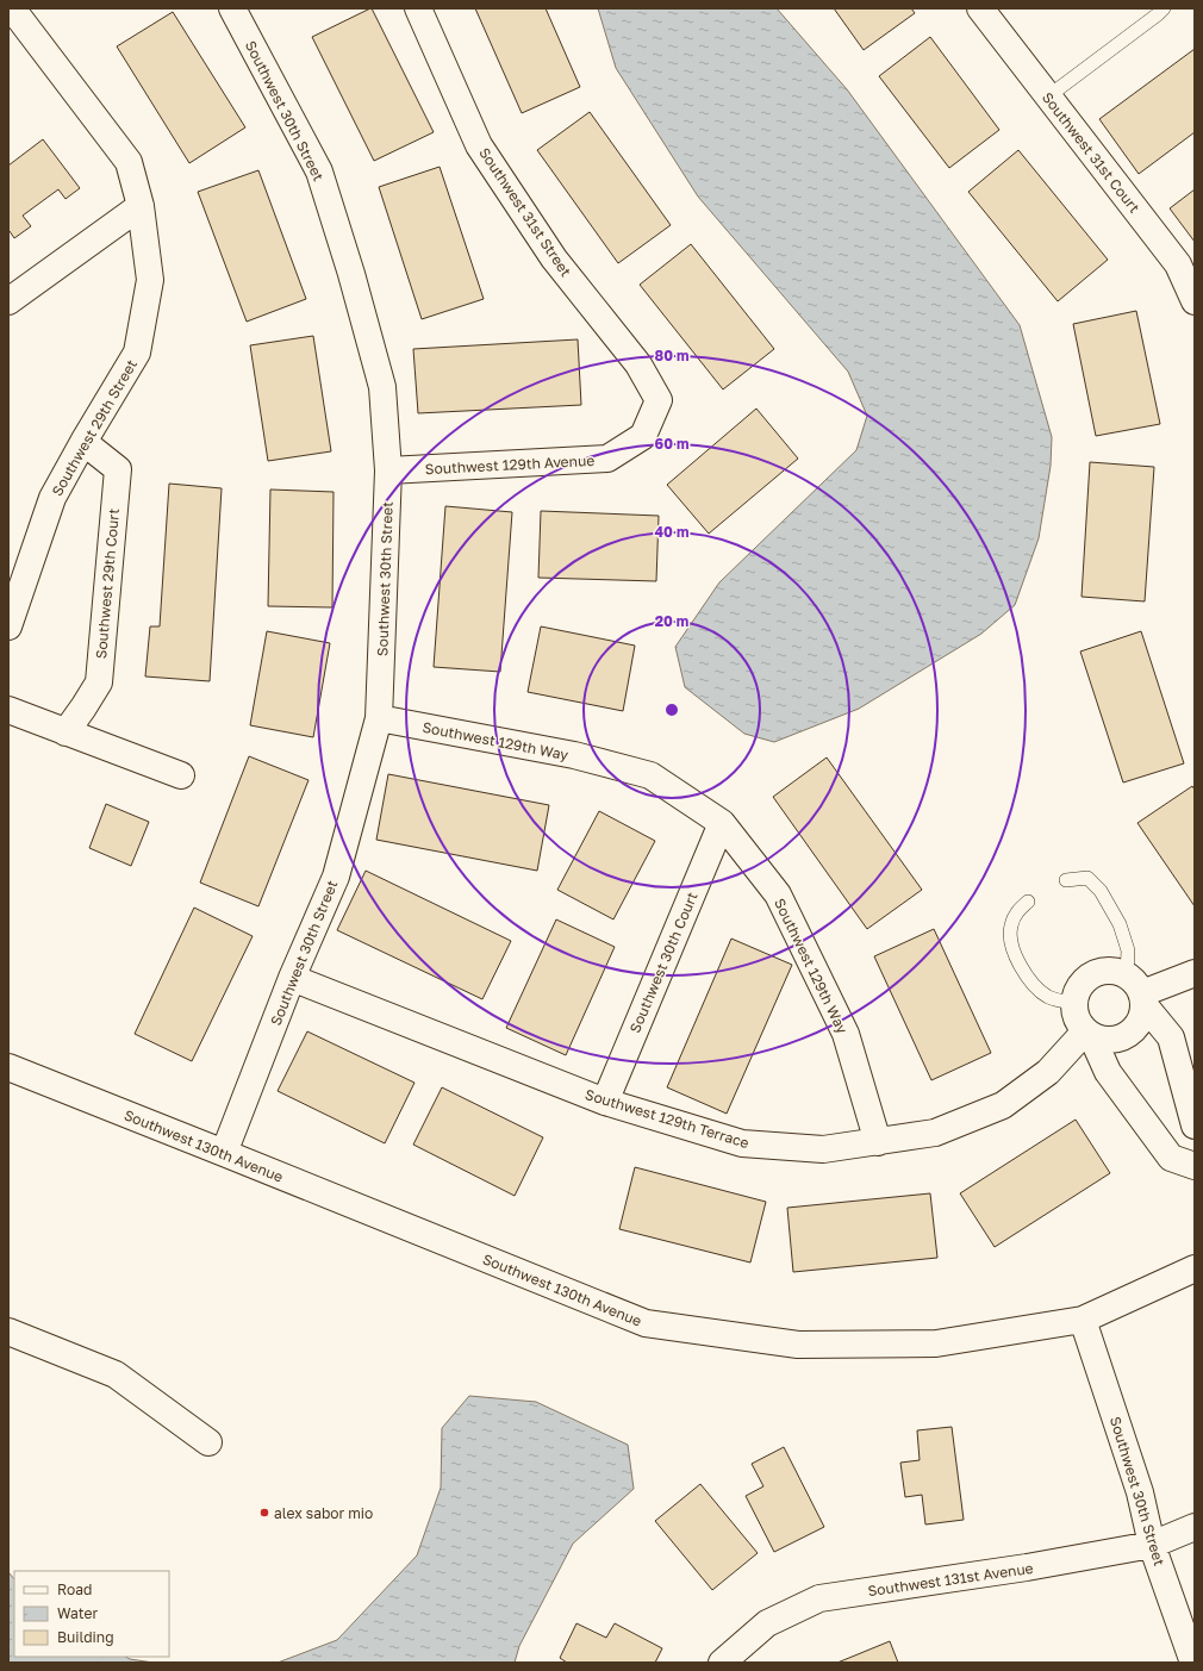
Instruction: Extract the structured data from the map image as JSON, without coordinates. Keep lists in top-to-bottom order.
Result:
{
  "streets": {
    "street": [
      "Southwest 30th Street",
      "Southwest 31st Court",
      "Southwest 31st Street",
      "Southwest 29th Street",
      "Southwest 129th Avenue",
      "Southwest 29th Court",
      "Southwest 129th Way",
      "Southwest 30th Court",
      "Southwest 129th Terrace",
      "Southwest 130th Avenue",
      "Southwest 131st Avenue"
    ]
  },
  "crossings": [
    ["Southwest 30th Street", "Southwest 129th Avenue"],
    ["Southwest 30th Street", "Southwest 129th Way"],
    ["Southwest 30th Street", "Southwest 129th Terrace"],
    ["Southwest 30th Street", "Southwest 130th Avenue"],
    ["Southwest 30th Street", "Southwest 131st Avenue"],
    ["Southwest 31st Street", "Southwest 129th Avenue"],
    ["Southwest 29th Street", "Southwest 29th Court"],
    ["Southwest 129th Way", "Southwest 30th Court"],
    ["Southwest 129th Way", "Southwest 129th Terrace"],
    ["Southwest 30th Court", "Southwest 129th Terrace"]
  ],
  "places": ["alex sabor mio"],
  "legend": ["Road", "Water", "Building"],
  "rings": [
    "80 m",
    "60 m",
    "40 m",
    "20 m"
  ]
}
